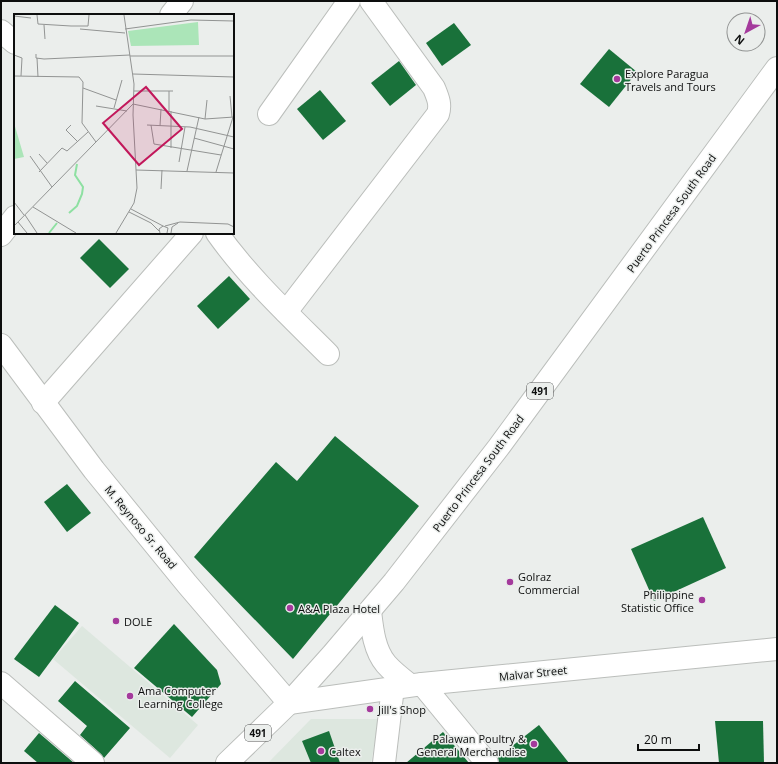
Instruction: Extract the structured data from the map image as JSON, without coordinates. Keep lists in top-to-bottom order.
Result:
{
  "streets": {
    "street": [
      "Puerto Princesa South Road",
      "491",
      "M. Reynoso Sr. Road",
      "Malvar Street"
    ]
  },
  "crossings": [
    ["Puerto Princesa South Road", "M. Reynoso Sr. Road"],
    ["Puerto Princesa South Road", "Malvar Street"],
    ["M. Reynoso Sr. Road", "Malvar Street"]
  ],
  "places": [
    "Explore Paragua Travels and Tours",
    "Golraz Commercial",
    "Philippine Statistic Office",
    "A&A Plaza Hotel",
    "DOLE",
    "Ama Computer Learning College",
    "Jill's Shop",
    "Palawan Poultry & General Merchandise",
    "Caltex"
  ],
  "scale_bar": "20 m",
  "north": "bottom left"
}
